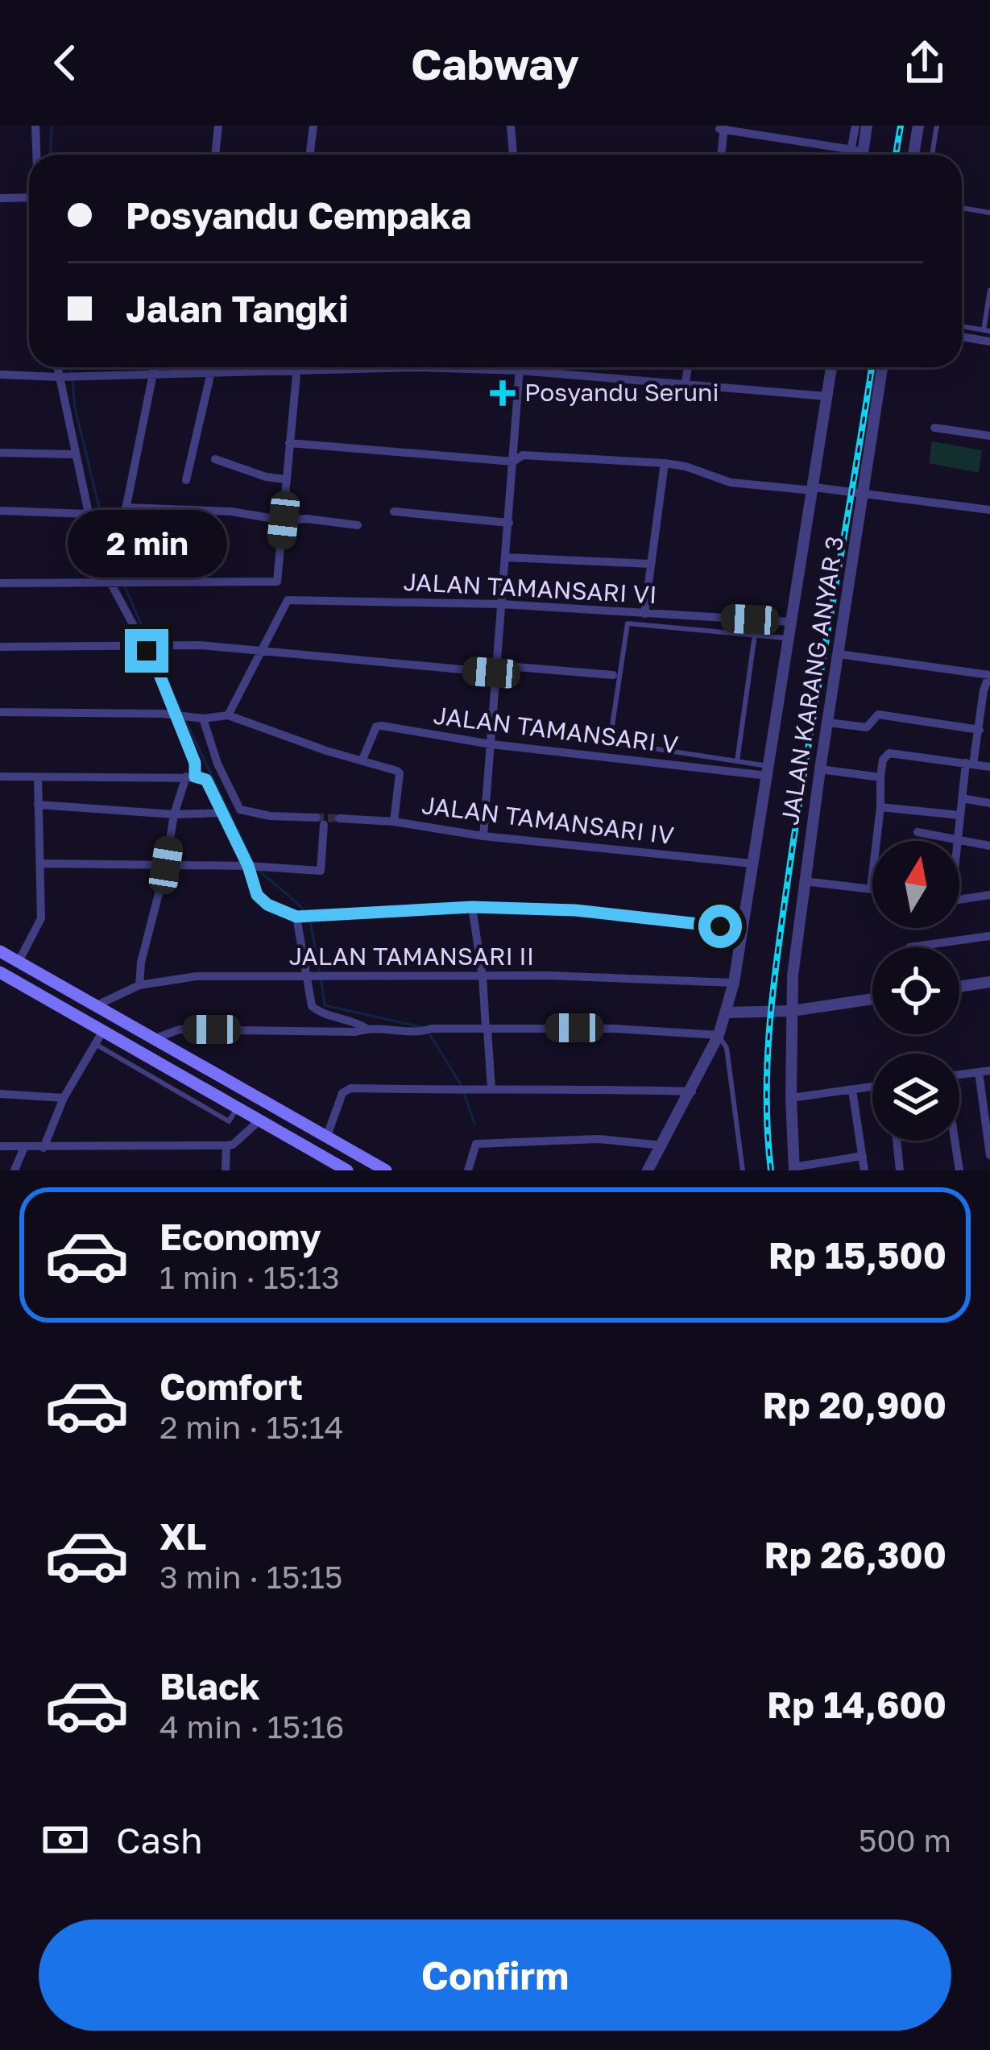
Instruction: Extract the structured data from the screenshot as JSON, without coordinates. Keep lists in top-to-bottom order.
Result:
{
  "streets": {
    "street": [
      "JALAN TAMANSARI VI",
      "JALAN KARANG ANYAR 3",
      "JALAN TAMANSARI V",
      "JALAN TAMANSARI IV",
      "JALAN TAMANSARI II"
    ]
  },
  "places": {
    "health": ["Posyandu Seruni"]
  },
  "north": "top",
  "page": {
    "header": "Cabway",
    "banner": ["Posyandu Cempaka", "Jalan Tangki"],
    "bubble": "2 min",
    "list": [
      {
        "name": "Economy",
        "note": "1 min · 15:13",
        "value": "Rp 15,500"
      },
      {
        "name": "Comfort",
        "note": "2 min · 15:14",
        "value": "Rp 20,900"
      },
      {
        "name": "XL",
        "note": "3 min · 15:15",
        "value": "Rp 26,300"
      },
      {
        "name": "Black",
        "note": "4 min · 15:16",
        "value": "Rp 14,600"
      }
    ],
    "pay": ["Cash", "500 m"],
    "buttons": "Confirm"
  }
}
